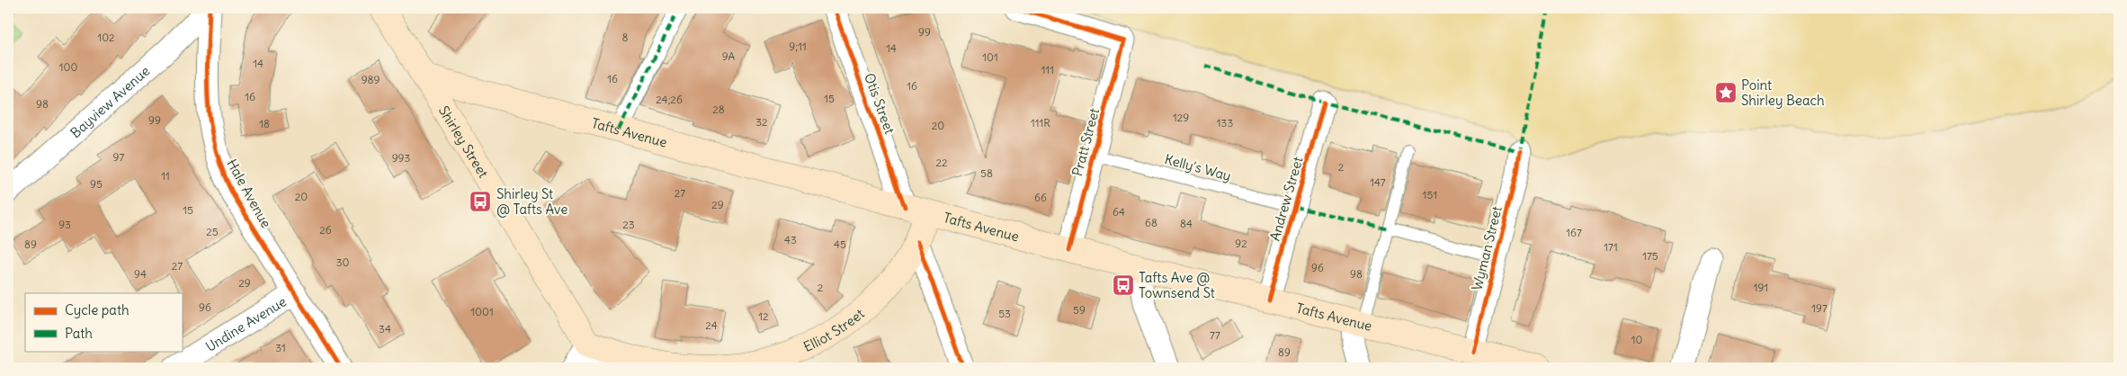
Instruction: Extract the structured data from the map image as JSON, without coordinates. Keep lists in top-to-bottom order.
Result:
{
  "streets": {
    "main road": ["Tafts Avenue", "Shirley Street", "Elliot Street"],
    "street": [
      "Bayview Avenue",
      "Otis Street",
      "Pratt Street",
      "Hale Avenue",
      "Andrew Street",
      "Wyman Street",
      "Undine Avenue"
    ],
    "lane": ["Kelly's Way"]
  },
  "crossings": [
    ["Bayview Avenue", "Hale Avenue"],
    ["Otis Street", "Tafts Avenue"],
    ["Tafts Avenue", "Shirley Street"],
    ["Tafts Avenue", "Pratt Street"],
    ["Tafts Avenue", "Andrew Street"],
    ["Tafts Avenue", "Wyman Street"],
    ["Shirley Street", "Elliot Street"],
    ["Pratt Street", "Kelly's Way"],
    ["Kelly's Way", "Andrew Street"],
    ["Hale Avenue", "Undine Avenue"]
  ],
  "places": {
    "place": ["Point Shirley Beach"],
    "bus stop": ["Shirley St @ Tafts Ave", "Tafts Ave @ Townsend St"]
  },
  "house_numbers": [
    "99",
    "102",
    "8",
    "9;11",
    "14",
    "9A",
    "101",
    "14",
    "100",
    "111",
    "16",
    "989",
    "16",
    "16",
    "15",
    "24;26",
    "98",
    "28",
    "129",
    "99",
    "32",
    "111R",
    "133",
    "18",
    "20",
    "97",
    "993",
    "22",
    "2",
    "58",
    "11",
    "147",
    "95",
    "27",
    "151",
    "20",
    "66",
    "29",
    "15",
    "64",
    "68",
    "84",
    "93",
    "23",
    "26",
    "25",
    "167",
    "43",
    "92",
    "89",
    "45",
    "171",
    "175",
    "30",
    "27",
    "96",
    "94",
    "98",
    "29",
    "2",
    "191",
    "96",
    "197",
    "59",
    "1001",
    "53",
    "12",
    "24",
    "34",
    "77",
    "10",
    "31",
    "89"
  ],
  "legend": ["Cycle path", "Path"]
}
